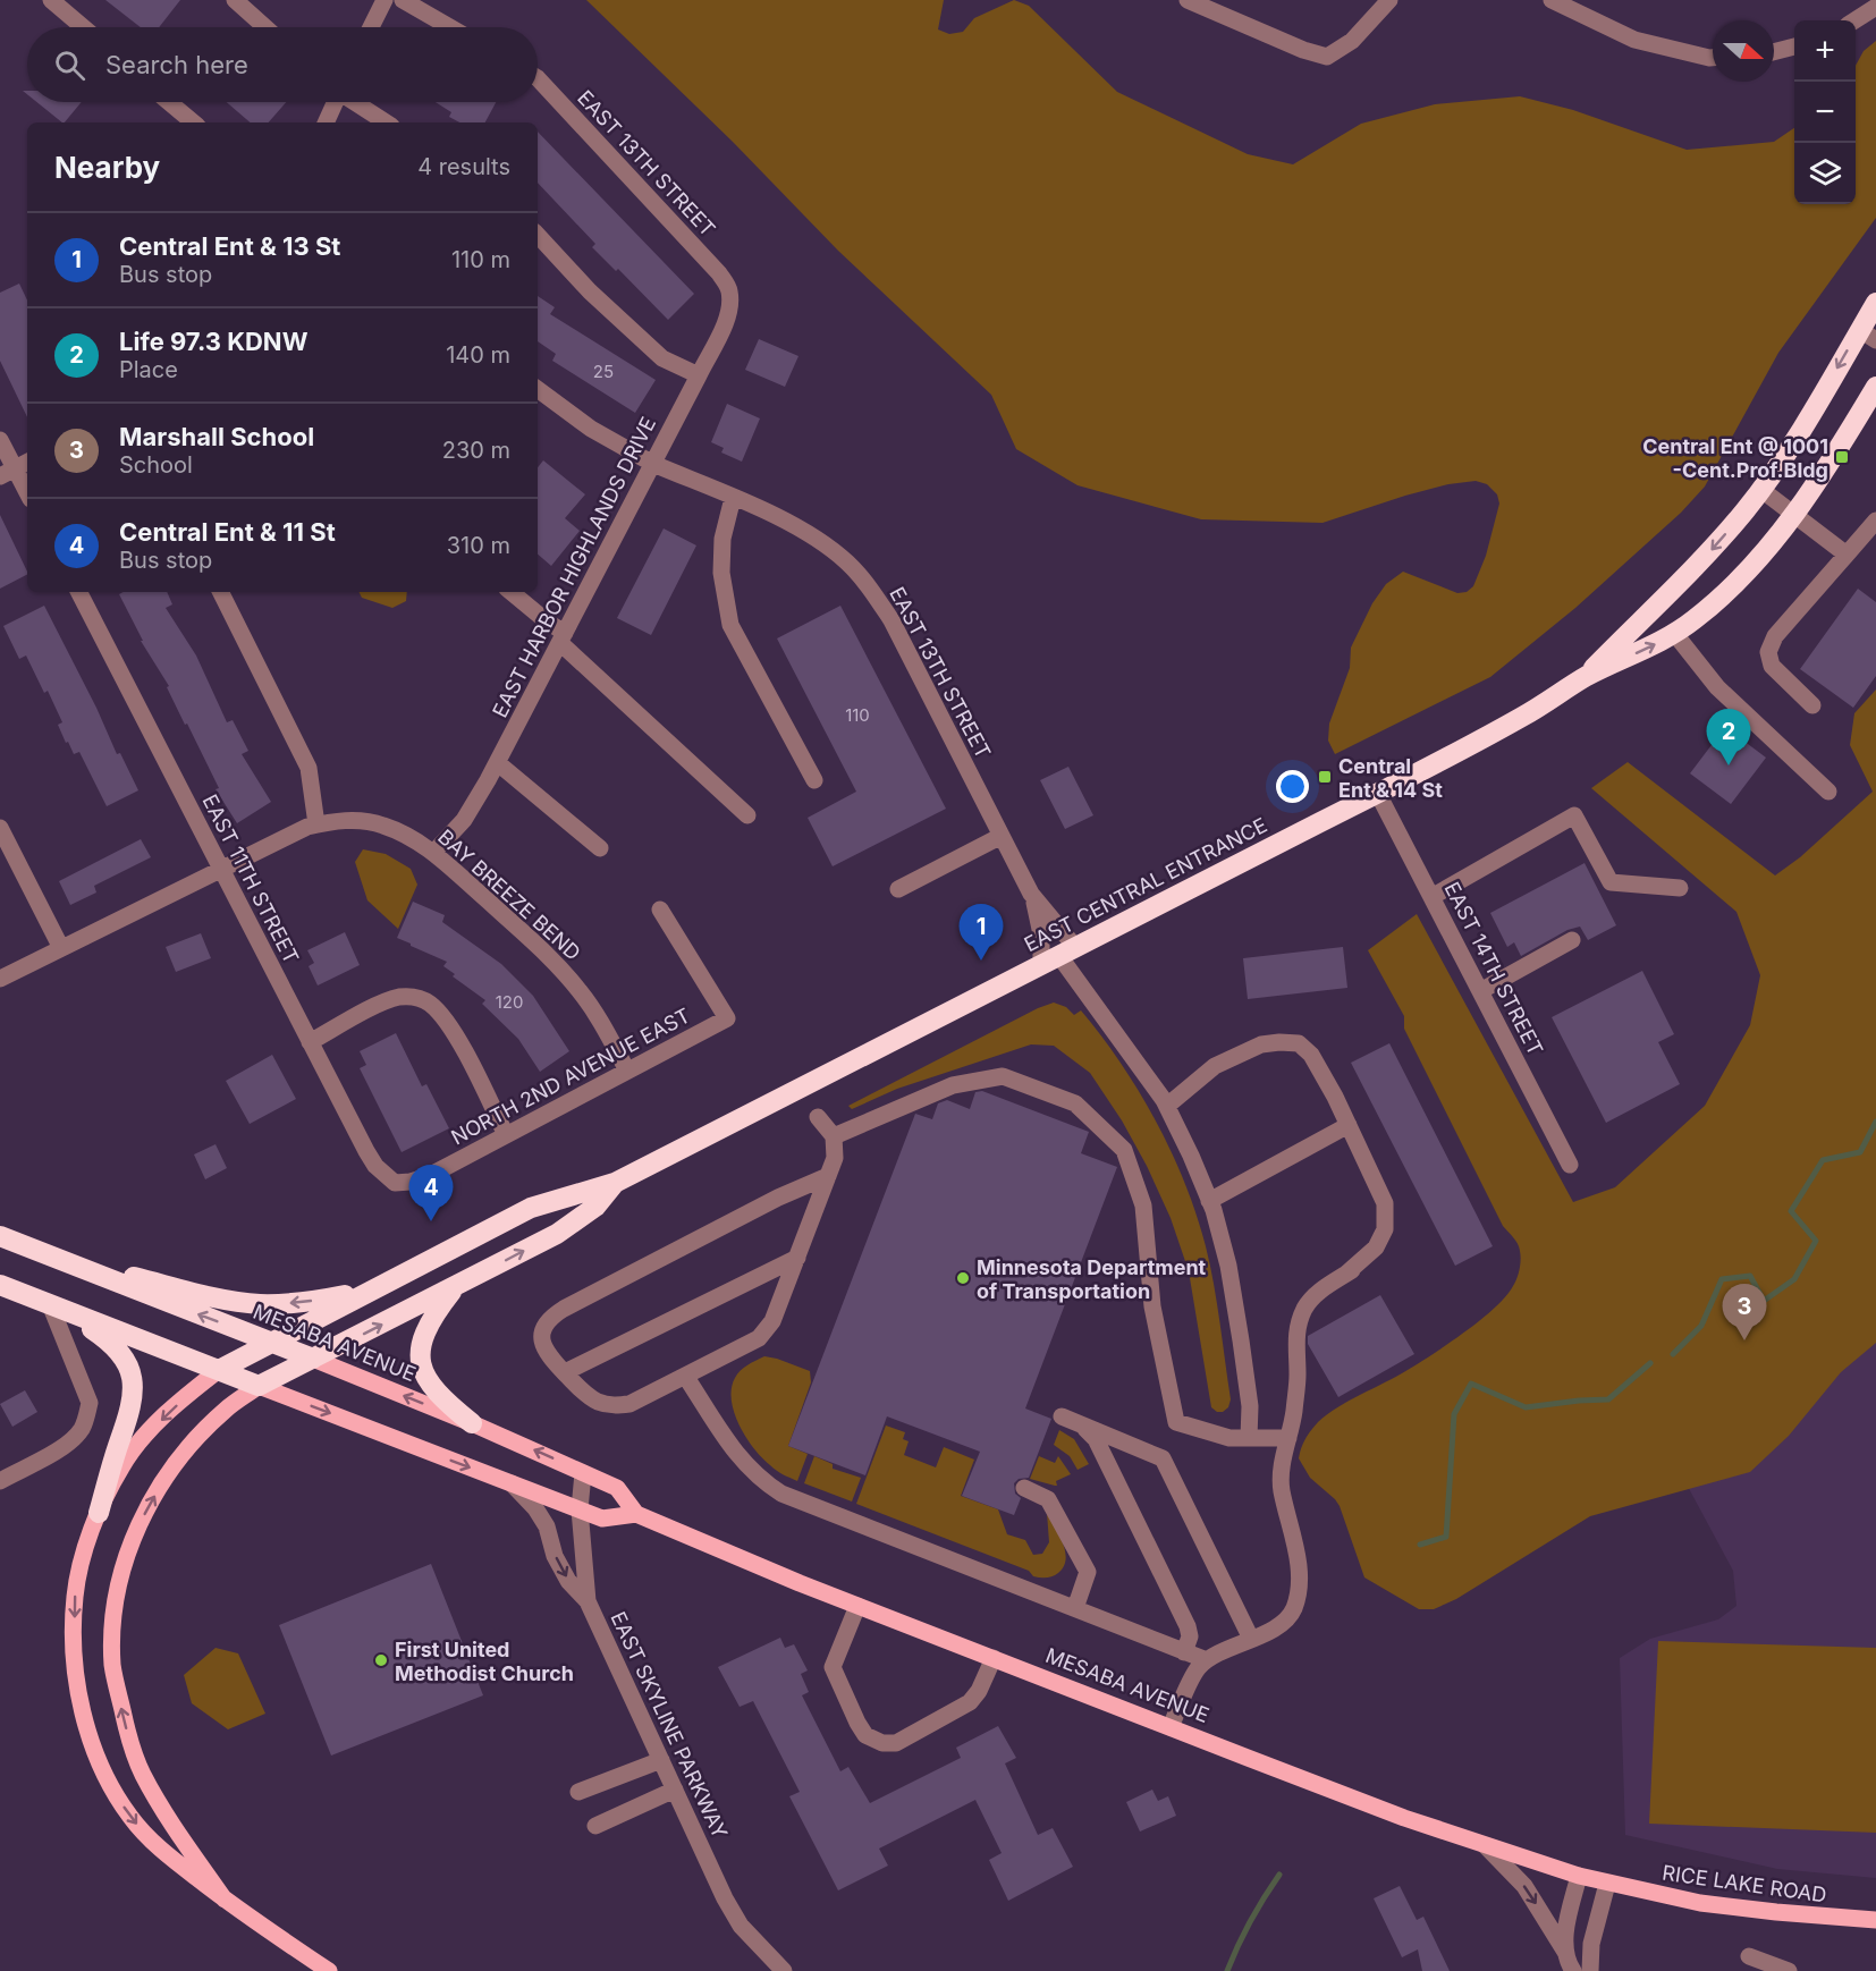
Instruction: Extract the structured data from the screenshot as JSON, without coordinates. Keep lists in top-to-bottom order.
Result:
{
  "streets": {
    "highway": ["EAST CENTRAL ENTRANCE", "MESABA AVENUE"],
    "main road": ["RICE LAKE ROAD"],
    "street": [
      "EAST 13TH STREET",
      "EAST HARBOR HIGHLANDS DRIVE",
      "EAST 11TH STREET",
      "BAY BREEZE BEND",
      "EAST 14TH STREET",
      "NORTH 2ND AVENUE EAST",
      "EAST SKYLINE PARKWAY"
    ]
  },
  "crossings": [
    ["EAST 13TH STREET", "EAST HARBOR HIGHLANDS DRIVE"],
    ["EAST 13TH STREET", "EAST CENTRAL ENTRANCE"],
    ["EAST HARBOR HIGHLANDS DRIVE", "BAY BREEZE BEND"],
    ["EAST 11TH STREET", "BAY BREEZE BEND"],
    ["EAST 11TH STREET", "NORTH 2ND AVENUE EAST"],
    ["EAST CENTRAL ENTRANCE", "EAST 14TH STREET"],
    ["EAST CENTRAL ENTRANCE", "MESABA AVENUE"],
    ["BAY BREEZE BEND", "NORTH 2ND AVENUE EAST"],
    ["MESABA AVENUE", "EAST SKYLINE PARKWAY"],
    ["MESABA AVENUE", "RICE LAKE ROAD"]
  ],
  "places": {
    "transit": ["Central Ent @ 1001 -Cent.Prof.Bldg", "Central Ent & 14 St"],
    "other": ["Minnesota Department of Transportation", "First United Methodist Church"]
  },
  "house_numbers": ["25", "110", "120"],
  "north": "right",
  "page": {
    "map_buttons": ["+", "−"],
    "search": "Search here",
    "heading": ["Nearby", "4 results"],
    "list": [
      {
        "mark": "1",
        "name": "Central Ent & 13 St",
        "note": "Bus stop",
        "value": "110 m"
      },
      {
        "mark": "2",
        "name": "Life 97.3 KDNW",
        "note": "Place",
        "value": "140 m"
      },
      {
        "mark": "3",
        "name": "Marshall School",
        "note": "School",
        "value": "230 m"
      },
      {
        "mark": "4",
        "name": "Central Ent & 11 St",
        "note": "Bus stop",
        "value": "310 m"
      }
    ],
    "pins": [
      "2",
      "1",
      "4",
      "3"
    ]
  }
}
